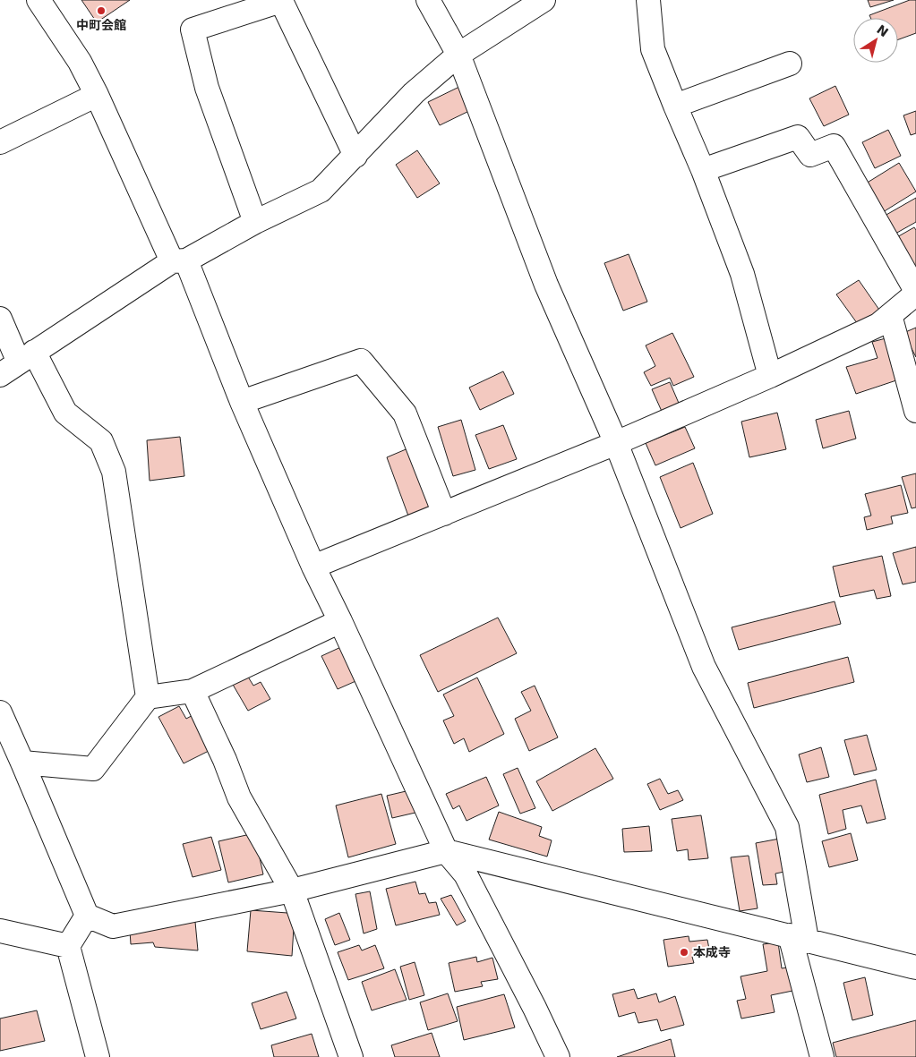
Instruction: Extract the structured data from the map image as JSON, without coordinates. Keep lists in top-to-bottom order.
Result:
{
  "places": ["中町会館", "本成寺"],
  "north": "top right"
}
